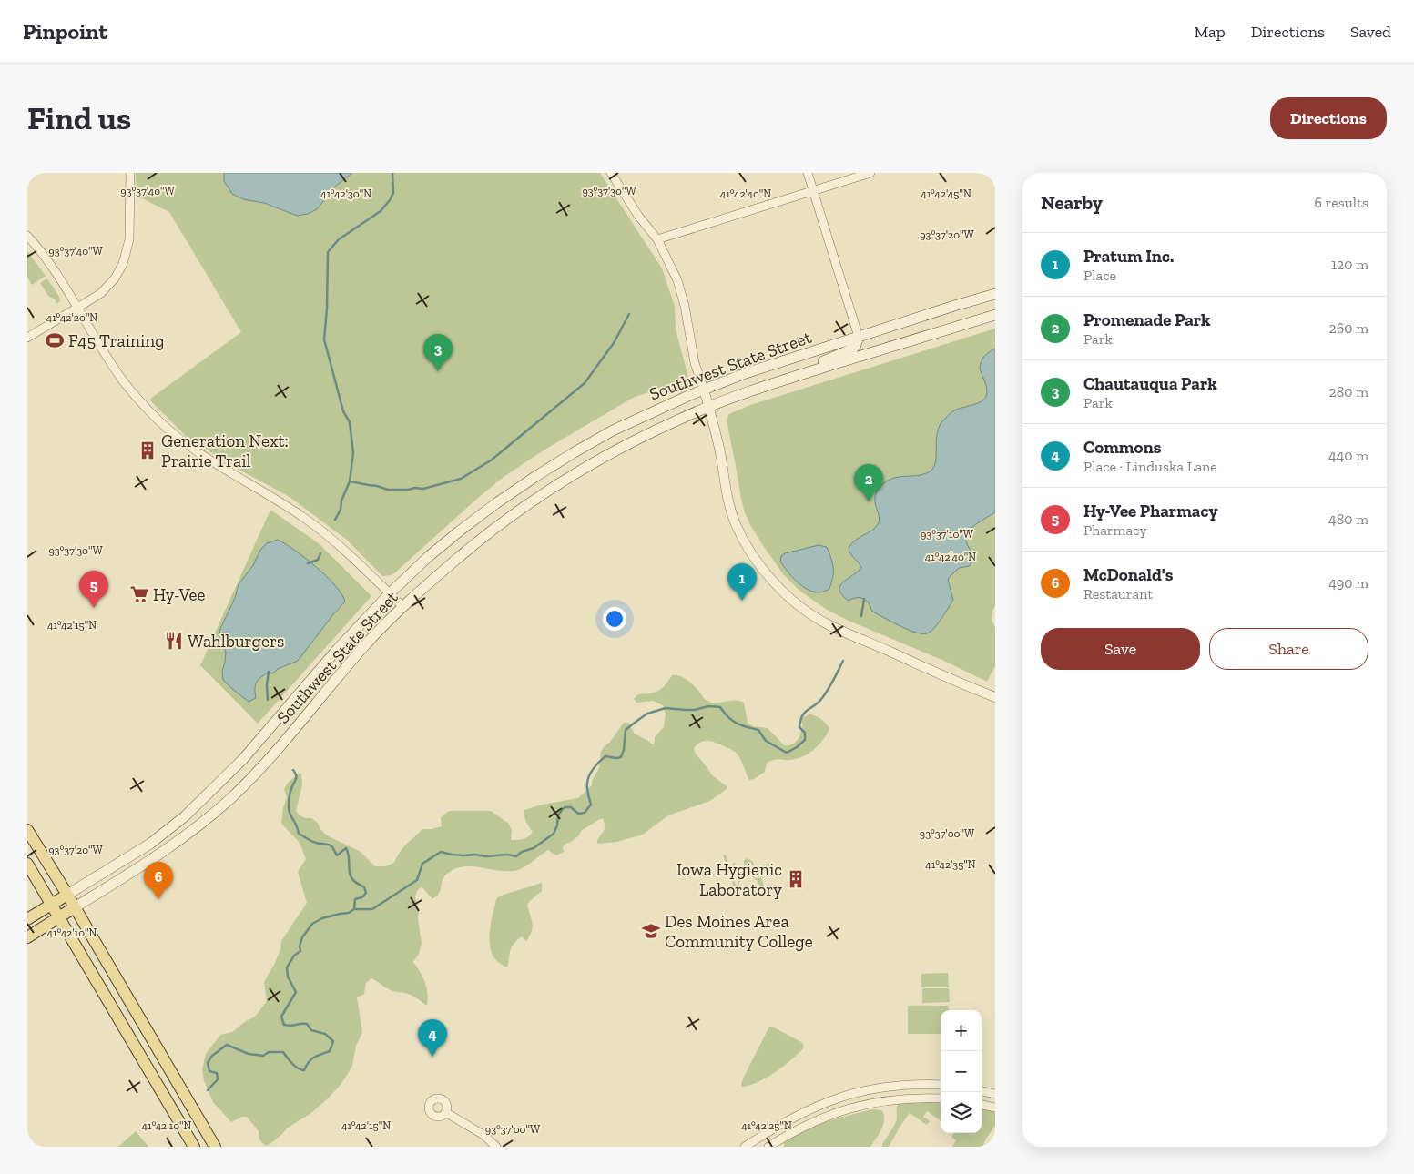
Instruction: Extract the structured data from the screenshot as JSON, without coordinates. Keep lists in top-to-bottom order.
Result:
{
  "streets": {
    "main road": ["Southwest State Street"]
  },
  "places": {
    "sports": ["F45 Training"],
    "building": ["Generation Next: Prairie Trail", "Iowa Hygienic Laboratory"],
    "supermarket": ["Hy-Vee"],
    "restaurant": ["Wahlburgers"],
    "school or university": ["Des Moines Area Community College"]
  },
  "page": {
    "header": "Pinpoint",
    "nav": ["Map", "Directions", "Saved"],
    "buttons": [
      "Directions",
      ["Save", "Share"]
    ],
    "title": "Find us",
    "heading": ["Nearby", "6 results"],
    "list": [
      {
        "mark": "1",
        "name": "Pratum Inc.",
        "note": "Place",
        "value": "120 m"
      },
      {
        "mark": "2",
        "name": "Promenade Park",
        "note": "Park",
        "value": "260 m"
      },
      {
        "mark": "3",
        "name": "Chautauqua Park",
        "note": "Park",
        "value": "280 m"
      },
      {
        "mark": "4",
        "name": "Commons",
        "note": "Place · Linduska Lane",
        "value": "440 m"
      },
      {
        "mark": "5",
        "name": "Hy-Vee Pharmacy",
        "note": "Pharmacy",
        "value": "480 m"
      },
      {
        "mark": "6",
        "name": "McDonald's",
        "note": "Restaurant",
        "value": "490 m"
      }
    ],
    "pins": [
      "3",
      "2",
      "1",
      "5",
      "6",
      "4"
    ],
    "map_buttons": ["+", "−"]
  },
  "coordinates": [
    "93°37'30\"W",
    "93°37'40\"W",
    "41°42'45\"N",
    "41°42'30\"N",
    "41°42'40\"N",
    "93°37'20\"W",
    "41°42'20\"N",
    "93°37'10\"W",
    "41°42'15\"N",
    "93°37'00\"W",
    "41°42'35\"N",
    "41°42'10\"N",
    "41°42'25\"N"
  ]
}
